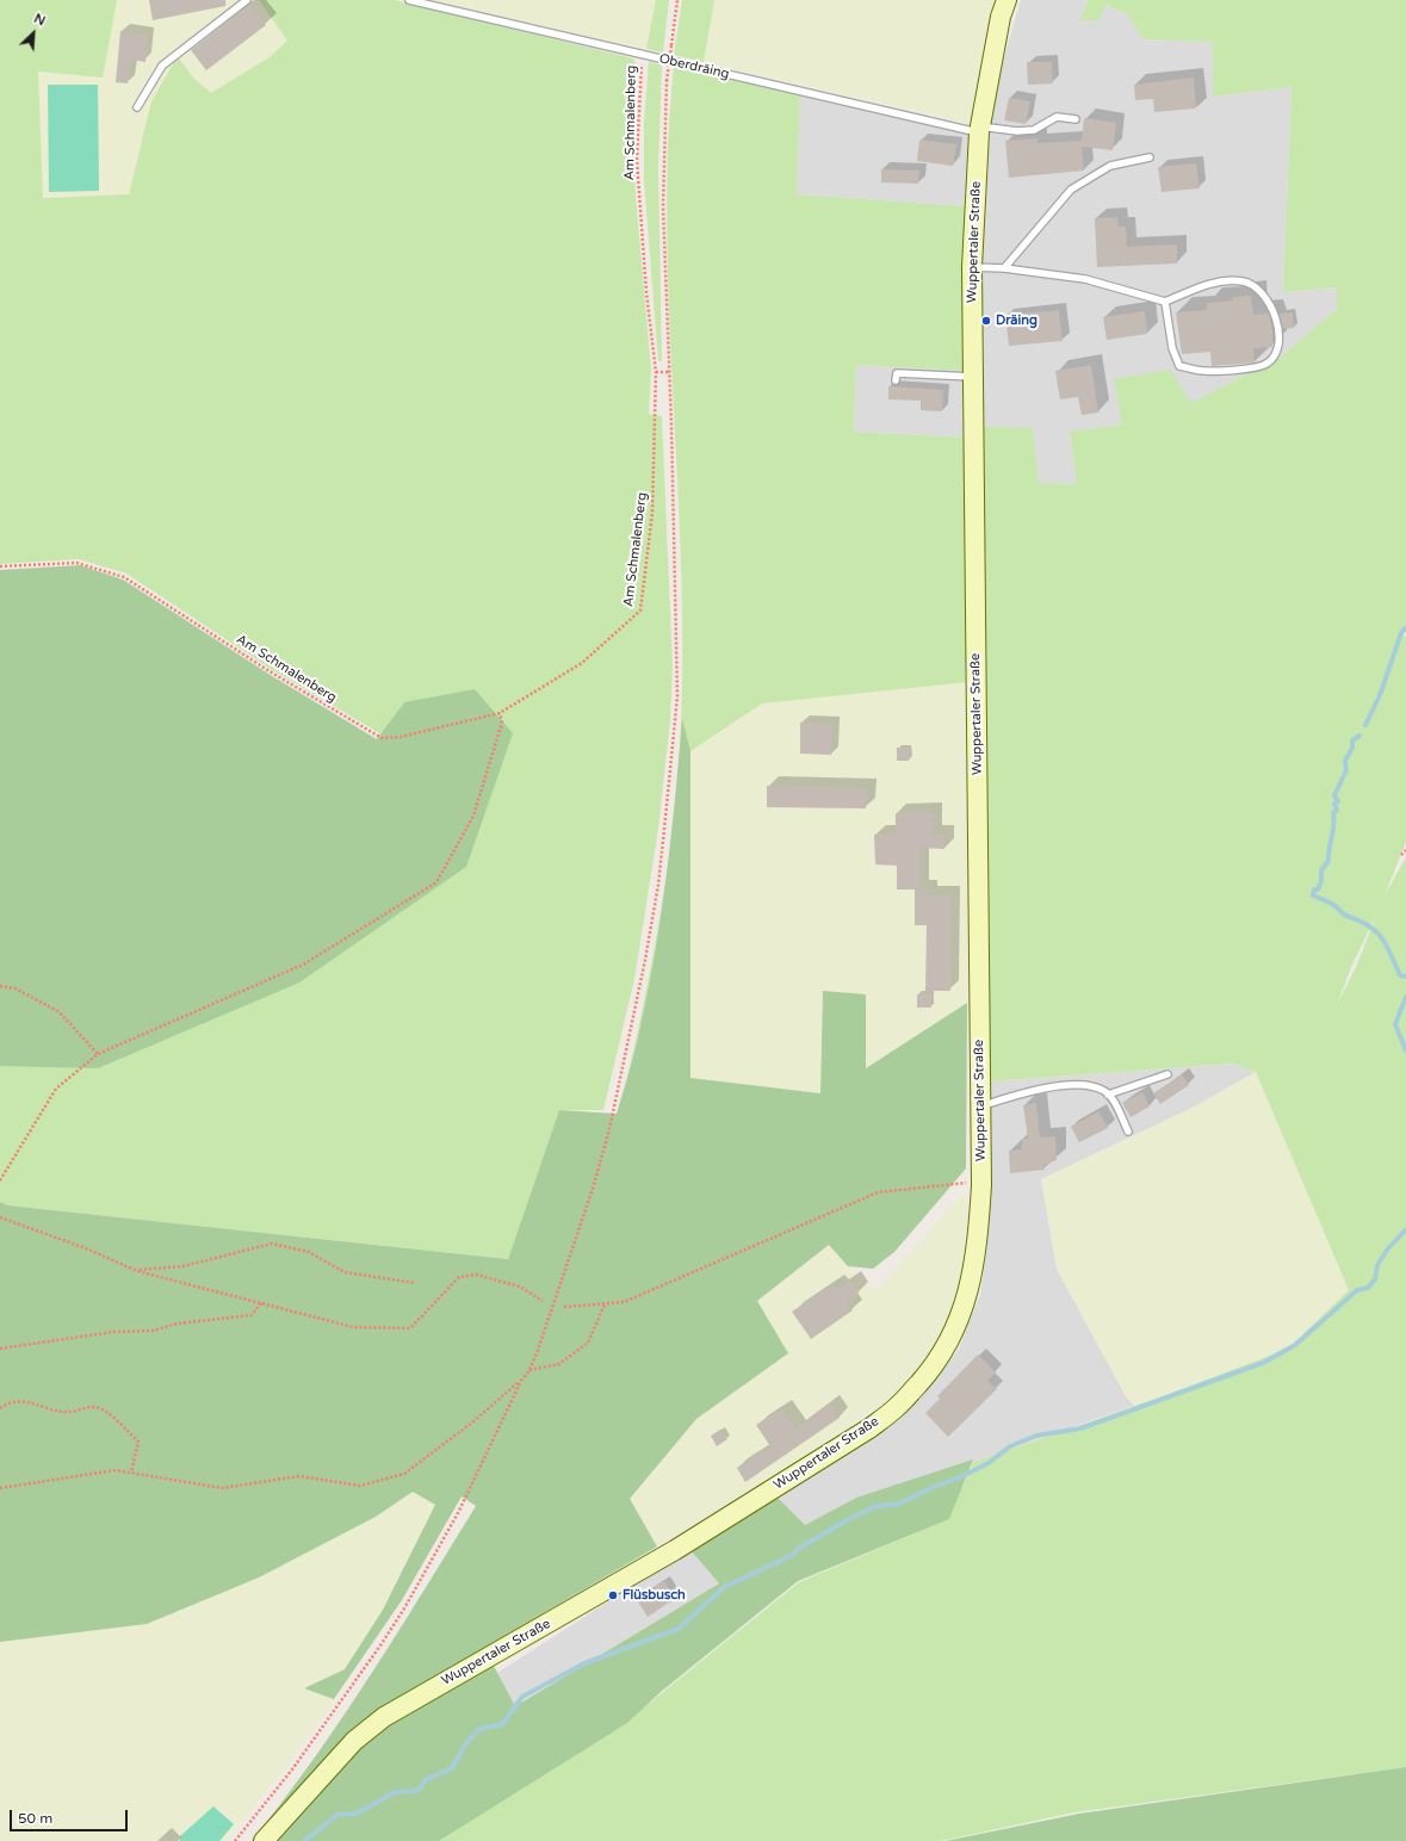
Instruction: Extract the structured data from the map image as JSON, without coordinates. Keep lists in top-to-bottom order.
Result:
{
  "streets": {
    "main road": ["Wuppertaler Straße"],
    "lane": ["Oberdräing"],
    "path": ["Am Schmalenberg"]
  },
  "crossings": [
    ["Oberdräing", "Am Schmalenberg"],
    ["Oberdräing", "Wuppertaler Straße"]
  ],
  "places": ["Dräing", "Flüsbusch"],
  "scale_bar": "50 m",
  "north": "top right"
}
